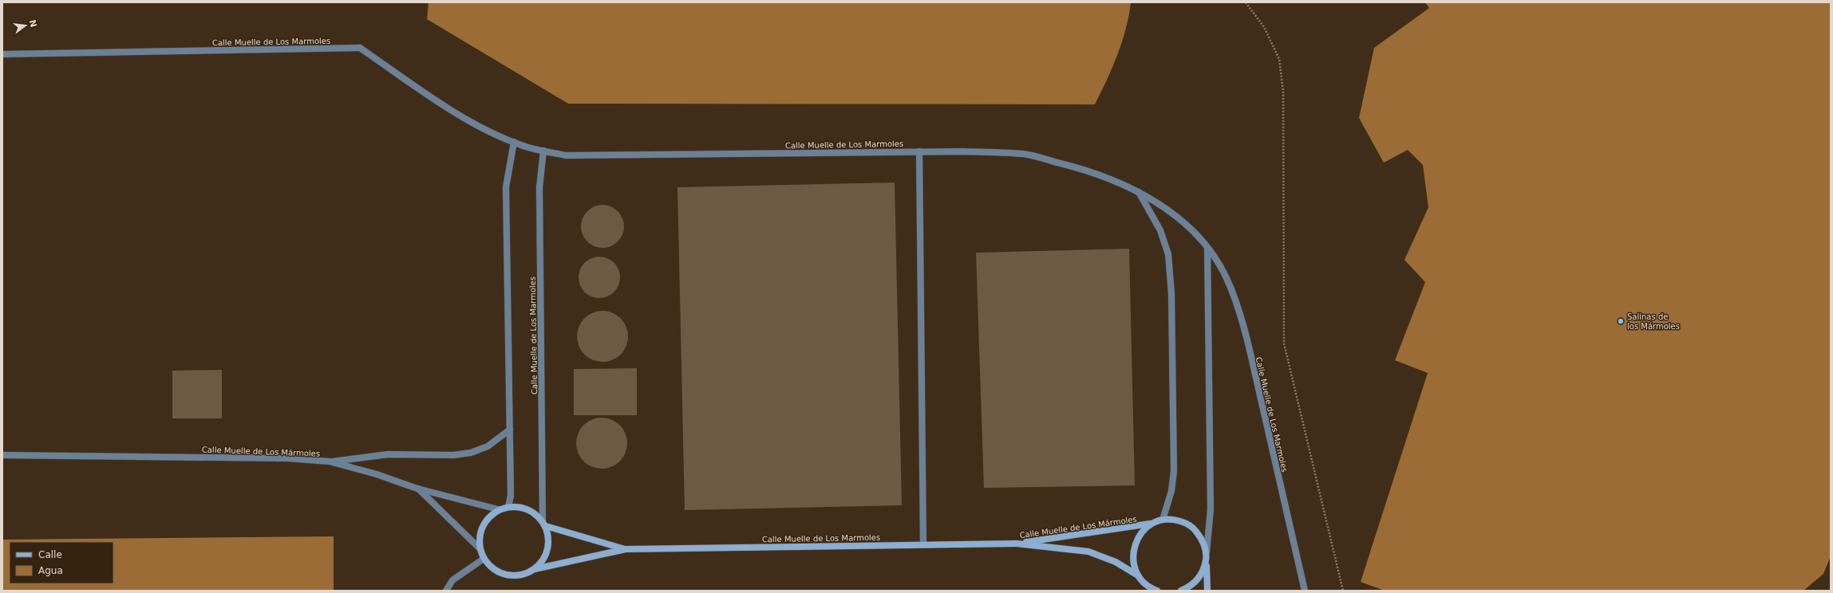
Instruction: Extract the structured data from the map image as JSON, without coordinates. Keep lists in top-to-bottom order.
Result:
{
  "streets": {
    "street": ["Calle Muelle de Los Marmoles", "Calle Muelle de Los Mármoles"]
  },
  "crossings": [
    ["Calle Muelle de Los Marmoles", "Calle Muelle de Los Mármoles"]
  ],
  "places": ["Salinas de los Mármoles"],
  "legend": ["Calle", "Agua"],
  "north": "right"
}
